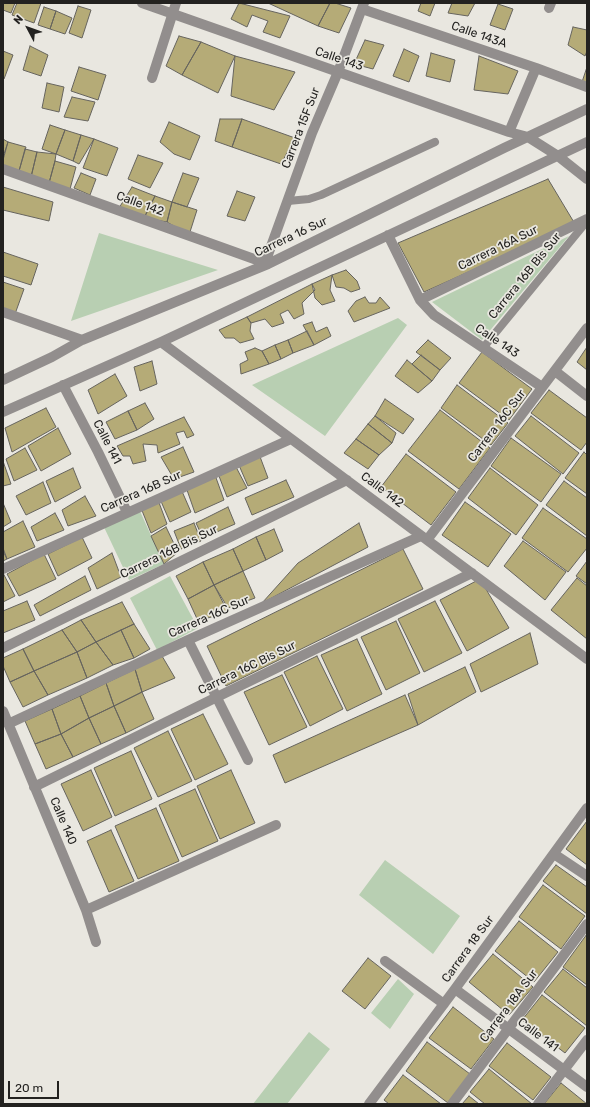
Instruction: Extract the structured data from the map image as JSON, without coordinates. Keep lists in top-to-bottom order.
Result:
{
  "streets": {
    "street": [
      "Calle 143A",
      "Calle 143",
      "Carrera 15F Sur",
      "Calle 142",
      "Carrera 16 Sur",
      "Carrera 16A Sur",
      "Carrera 16B Bis Sur",
      "Carrera 16C Sur",
      "Calle 141",
      "Carrera 16B Sur",
      "Carrera 16C Bis Sur",
      "Calle 140",
      "Carrera 18 Sur",
      "Carrera 18A Sur"
    ]
  },
  "crossings": [
    ["Calle 143A", "Carrera 15F Sur"],
    ["Calle 143", "Carrera 15F Sur"],
    ["Calle 143", "Carrera 16 Sur"],
    ["Calle 143", "Carrera 16A Sur"],
    ["Calle 143", "Carrera 16B Bis Sur"],
    ["Calle 143", "Carrera 16C Sur"],
    ["Carrera 15F Sur", "Calle 142"],
    ["Carrera 15F Sur", "Carrera 16 Sur"],
    ["Calle 142", "Carrera 16 Sur"],
    ["Calle 142", "Carrera 16B Bis Sur"],
    ["Calle 142", "Carrera 16C Sur"],
    ["Calle 142", "Carrera 16B Sur"],
    ["Calle 142", "Carrera 16C Bis Sur"],
    ["Carrera 16A Sur", "Carrera 16B Bis Sur"],
    ["Carrera 16C Sur", "Calle 140"],
    ["Calle 141", "Carrera 16B Sur"],
    ["Calle 141", "Carrera 18 Sur"],
    ["Calle 141", "Carrera 18A Sur"],
    ["Carrera 16C Bis Sur", "Calle 140"]
  ],
  "scale_bar": "20 m",
  "north": "top left"
}
